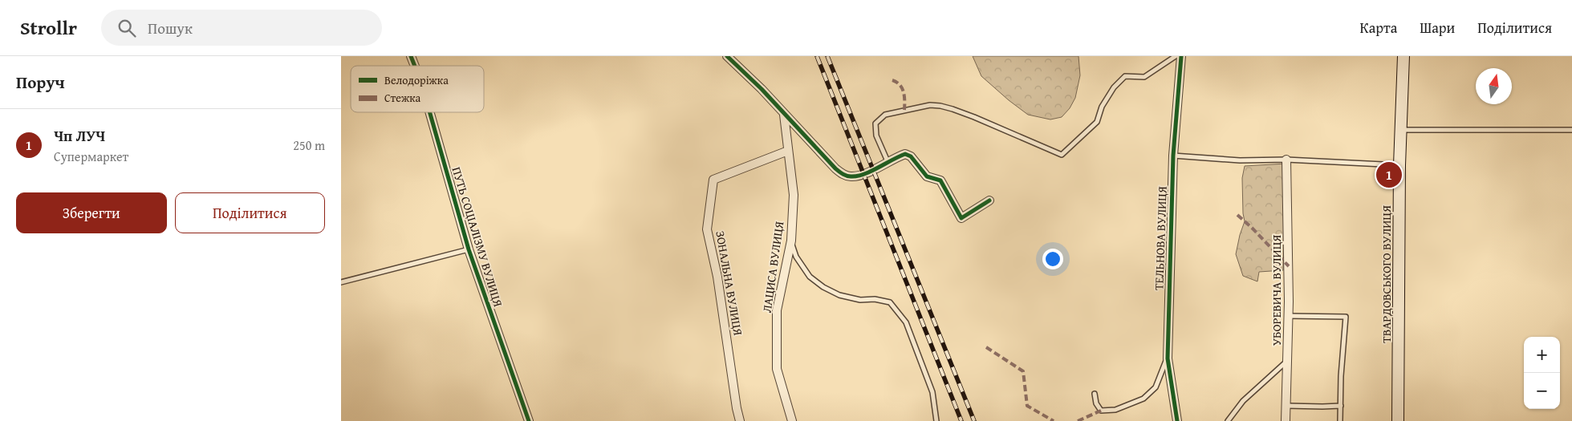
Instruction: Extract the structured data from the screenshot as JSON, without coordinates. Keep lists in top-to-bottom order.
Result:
{
  "streets": {
    "main road": ["ТВАРДОВСЬКОГО ВУЛИЦЯ"],
    "street": [
      "ПУТЬ СОЦІАЛІЗМУ ВУЛИЦЯ",
      "ТЕЛЬНОВА ВУЛИЦЯ",
      "ЛАЦИСА ВУЛИЦЯ",
      "ЗОНАЛЬНА ВУЛИЦЯ",
      "УБОРЕВИЧА ВУЛИЦЯ"
    ]
  },
  "crossings": [
    ["ЛАЦИСА ВУЛИЦЯ", "ЗОНАЛЬНА ВУЛИЦЯ"]
  ],
  "legend": ["Велодоріжка", "Стежка"],
  "north": "top",
  "page": {
    "header": "Strollr",
    "search": "Пошук",
    "nav": ["Карта", "Шари", "Поділитися"],
    "heading": "Поруч",
    "list": [
      {
        "mark": "1",
        "name": "Чп ЛУЧ",
        "note": "Супермаркет",
        "value": "250 m"
      }
    ],
    "pins": "1",
    "buttons": ["Зберегти", "Поділитися"],
    "map_buttons": ["+", "−"]
  }
}
